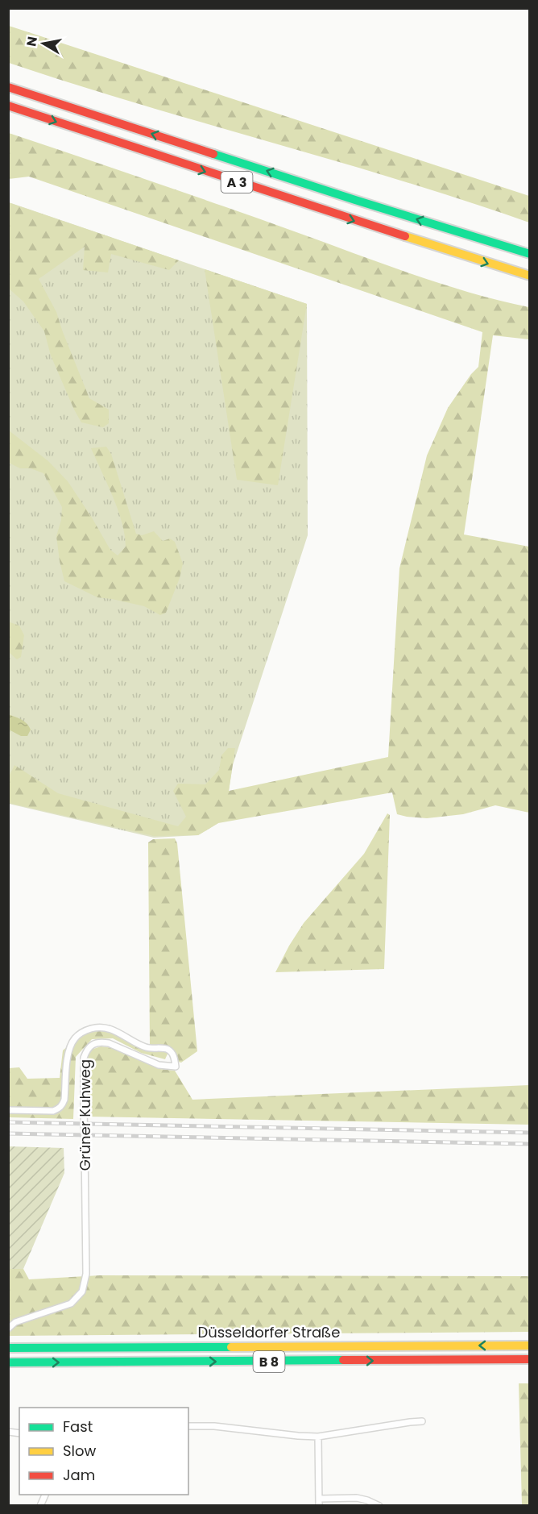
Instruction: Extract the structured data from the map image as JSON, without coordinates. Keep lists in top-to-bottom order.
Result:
{
  "streets": {
    "main road": ["A 3", "Düsseldorfer Straße", "B 8"],
    "street": ["Grüner Kuhweg"]
  },
  "legend": ["Fast", "Slow", "Jam"],
  "north": "left"
}
